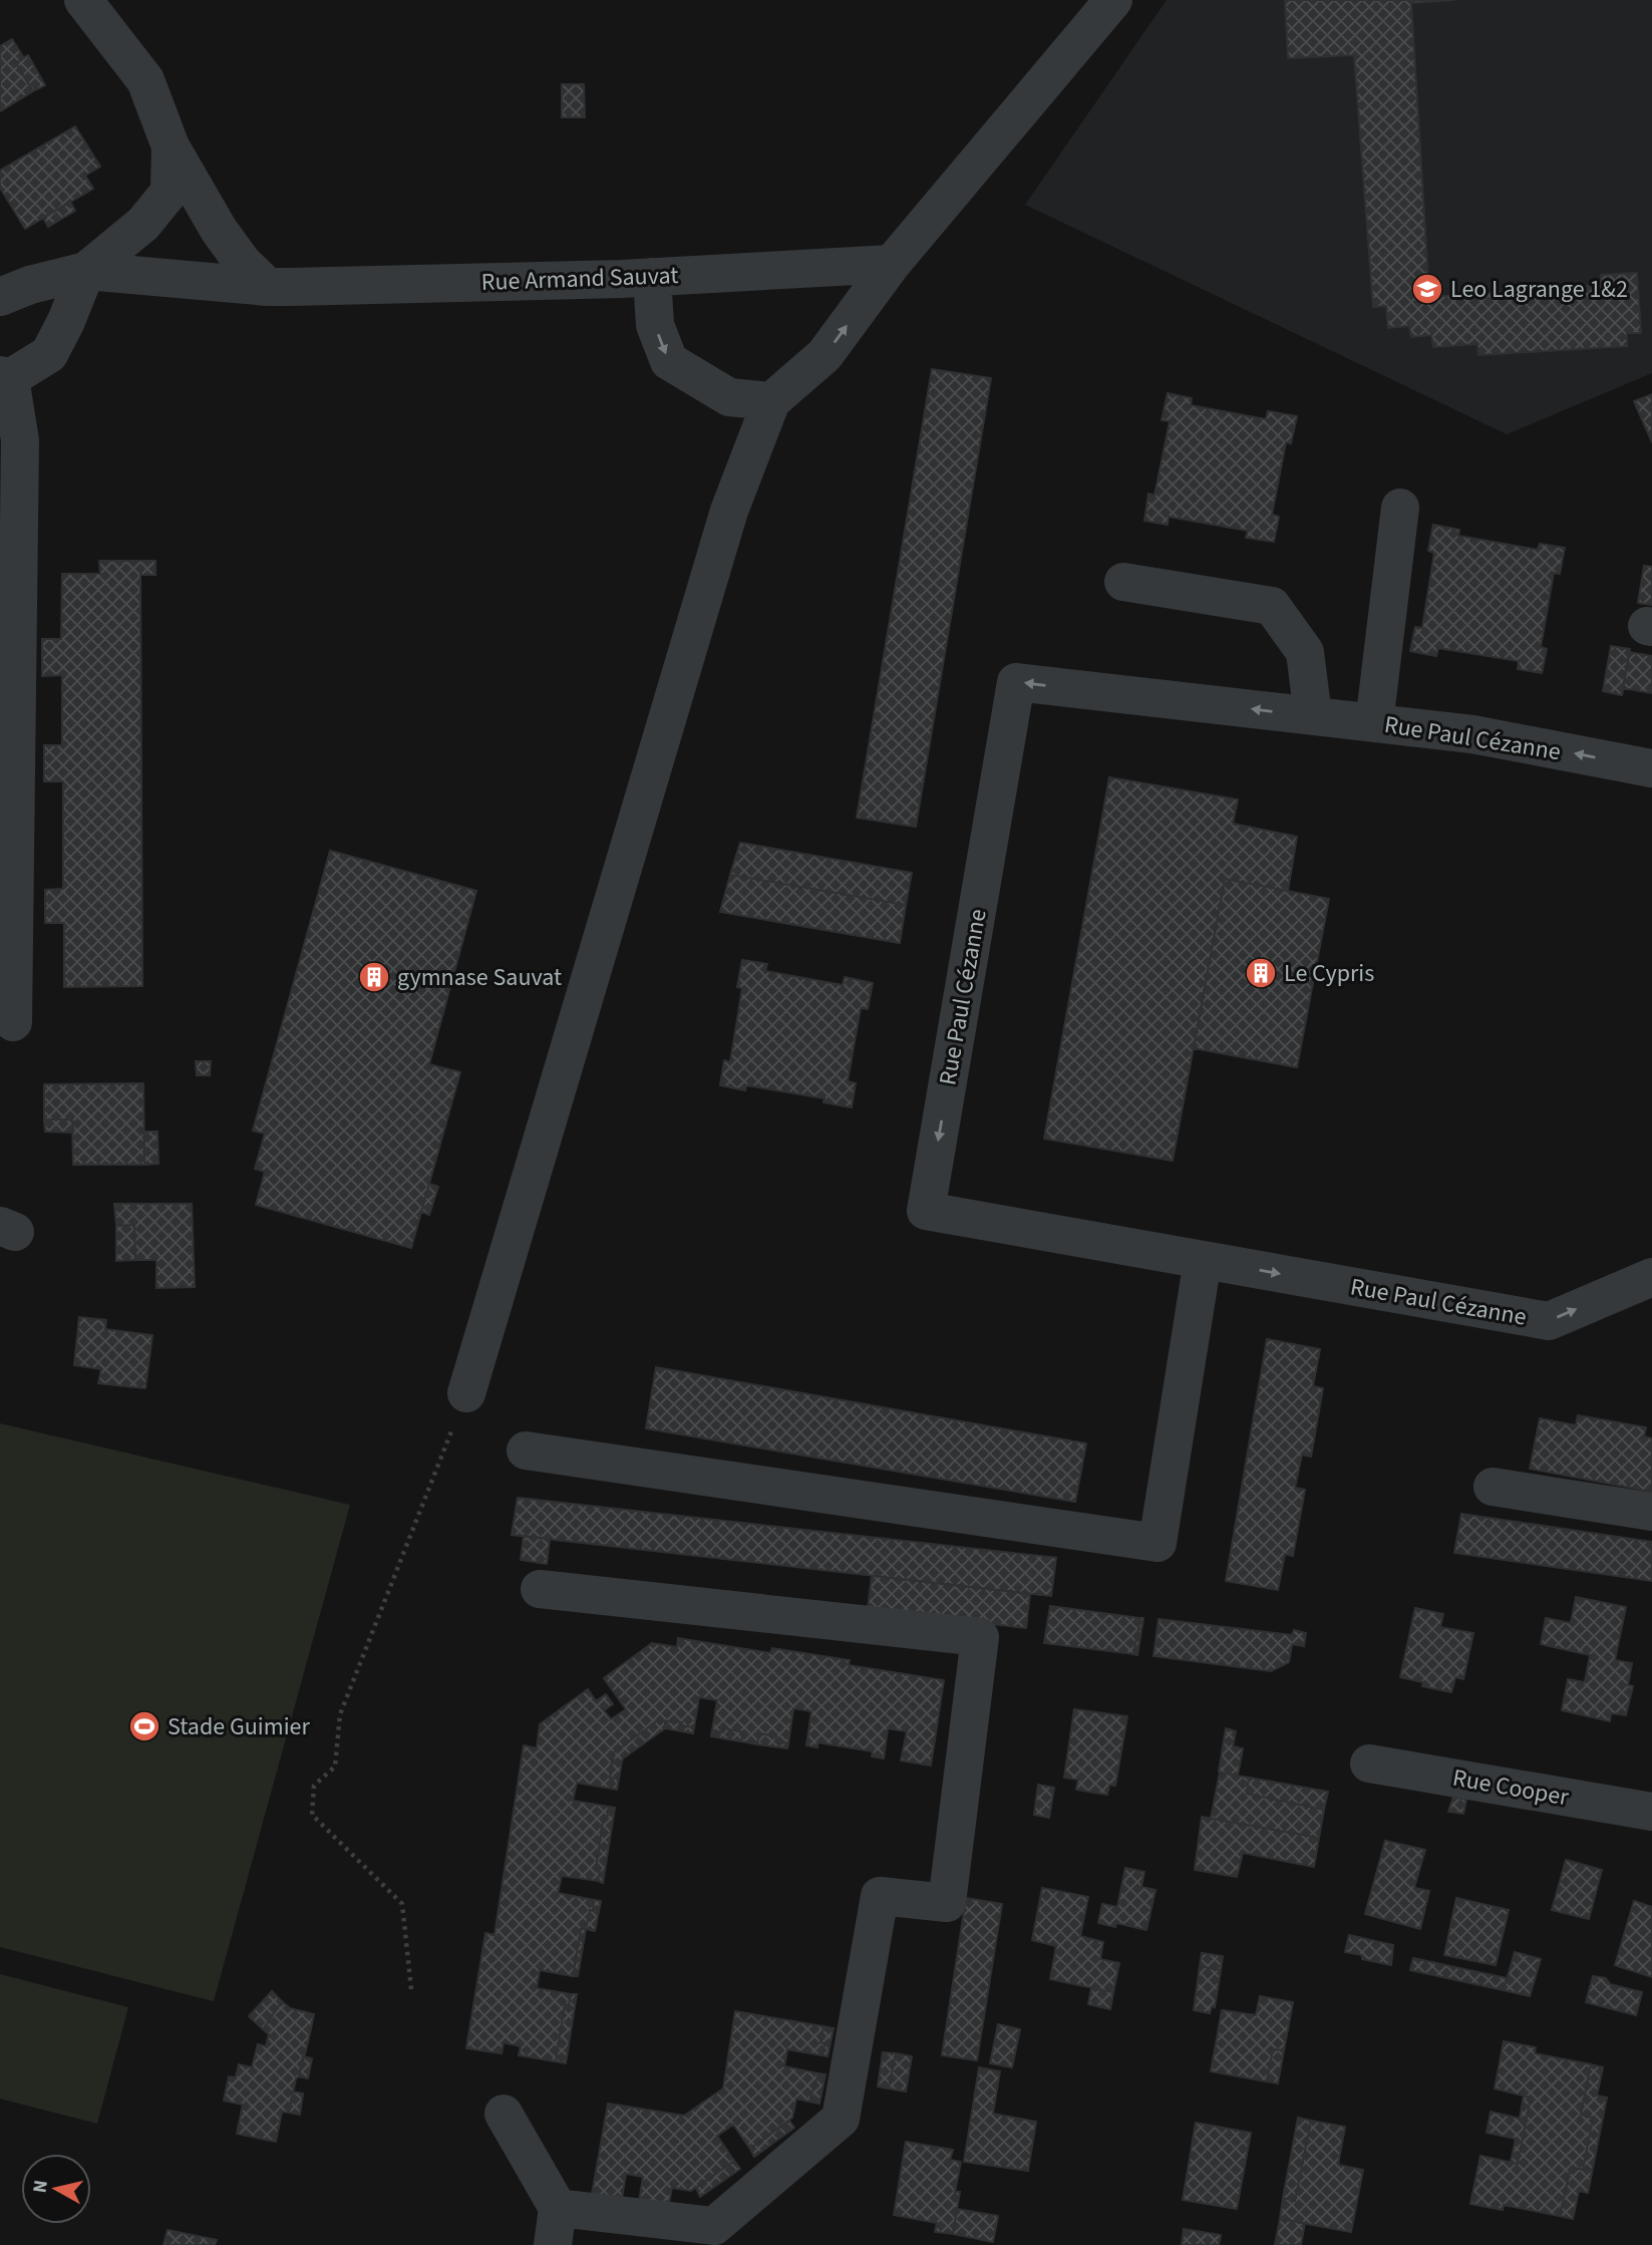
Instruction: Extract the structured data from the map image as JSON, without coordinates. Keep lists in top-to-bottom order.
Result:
{
  "streets": {
    "street": ["Rue Armand Sauvat", "Rue Paul Cézanne", "Rue Cooper"]
  },
  "places": {
    "school or university": ["Leo Lagrange 1&2"],
    "building": ["Le Cypris", "gymnase Sauvat"],
    "sports": ["Stade Guimier"]
  },
  "north": "left"
}
